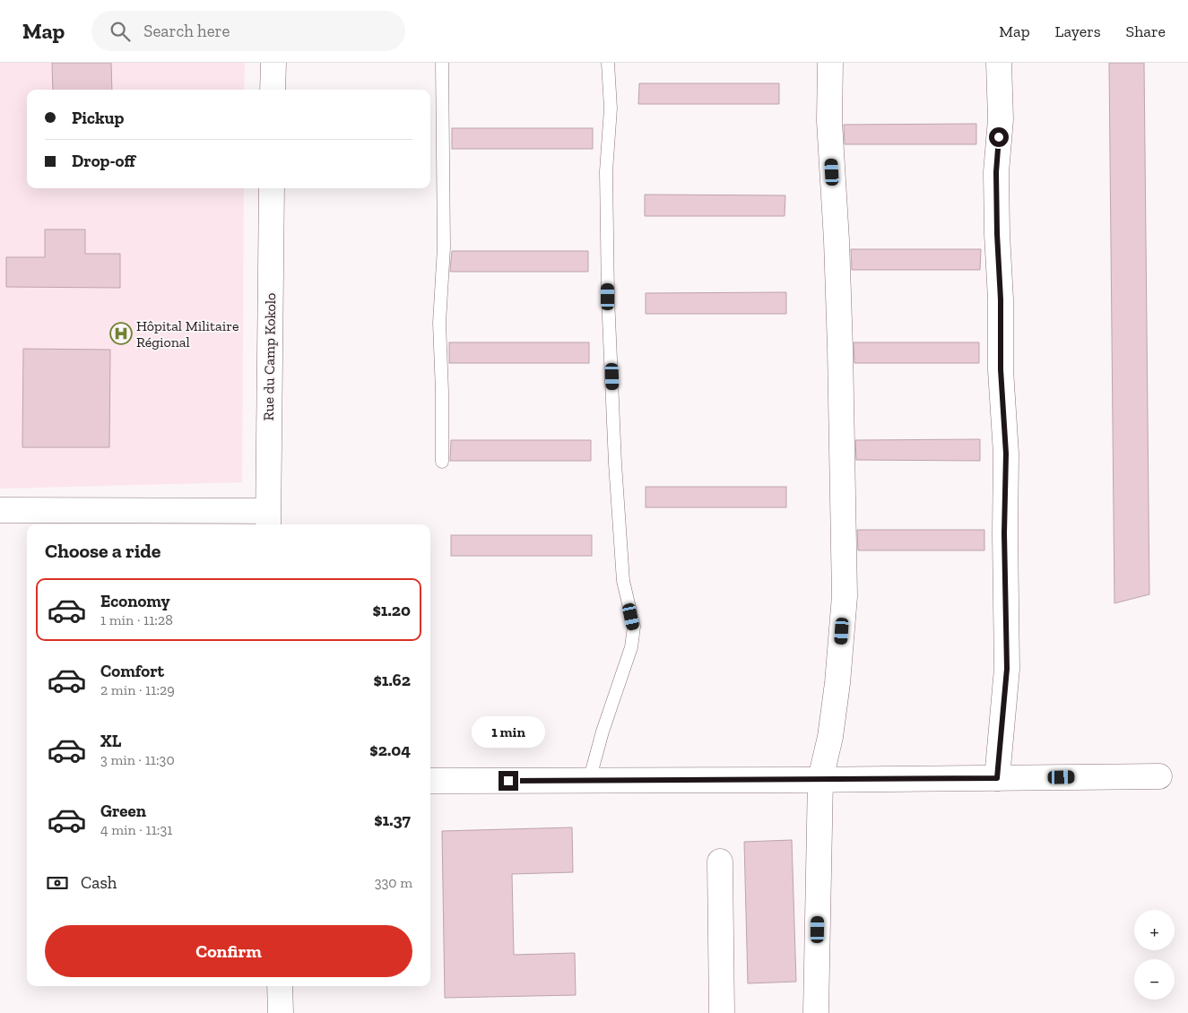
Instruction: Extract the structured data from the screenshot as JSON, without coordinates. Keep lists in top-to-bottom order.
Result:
{
  "streets": {
    "street": ["Rue du Camp Kokolo"]
  },
  "places": {
    "hospital": ["Hôpital Militaire Régional"]
  },
  "page": {
    "header": "Map",
    "search": "Search here",
    "nav": ["Map", "Layers", "Share"],
    "banner": ["Pickup", "Drop-off"],
    "heading": "Choose a ride",
    "list": [
      {
        "name": "Economy",
        "note": "1 min · 11:28",
        "value": "$1.20"
      },
      {
        "name": "Comfort",
        "note": "2 min · 11:29",
        "value": "$1.62"
      },
      {
        "name": "XL",
        "note": "3 min · 11:30",
        "value": "$2.04"
      },
      {
        "name": "Green",
        "note": "4 min · 11:31",
        "value": "$1.37"
      }
    ],
    "bubble": "1 min",
    "pay": ["Cash", "330 m"],
    "map_buttons": ["+", "−"],
    "buttons": "Confirm"
  }
}
